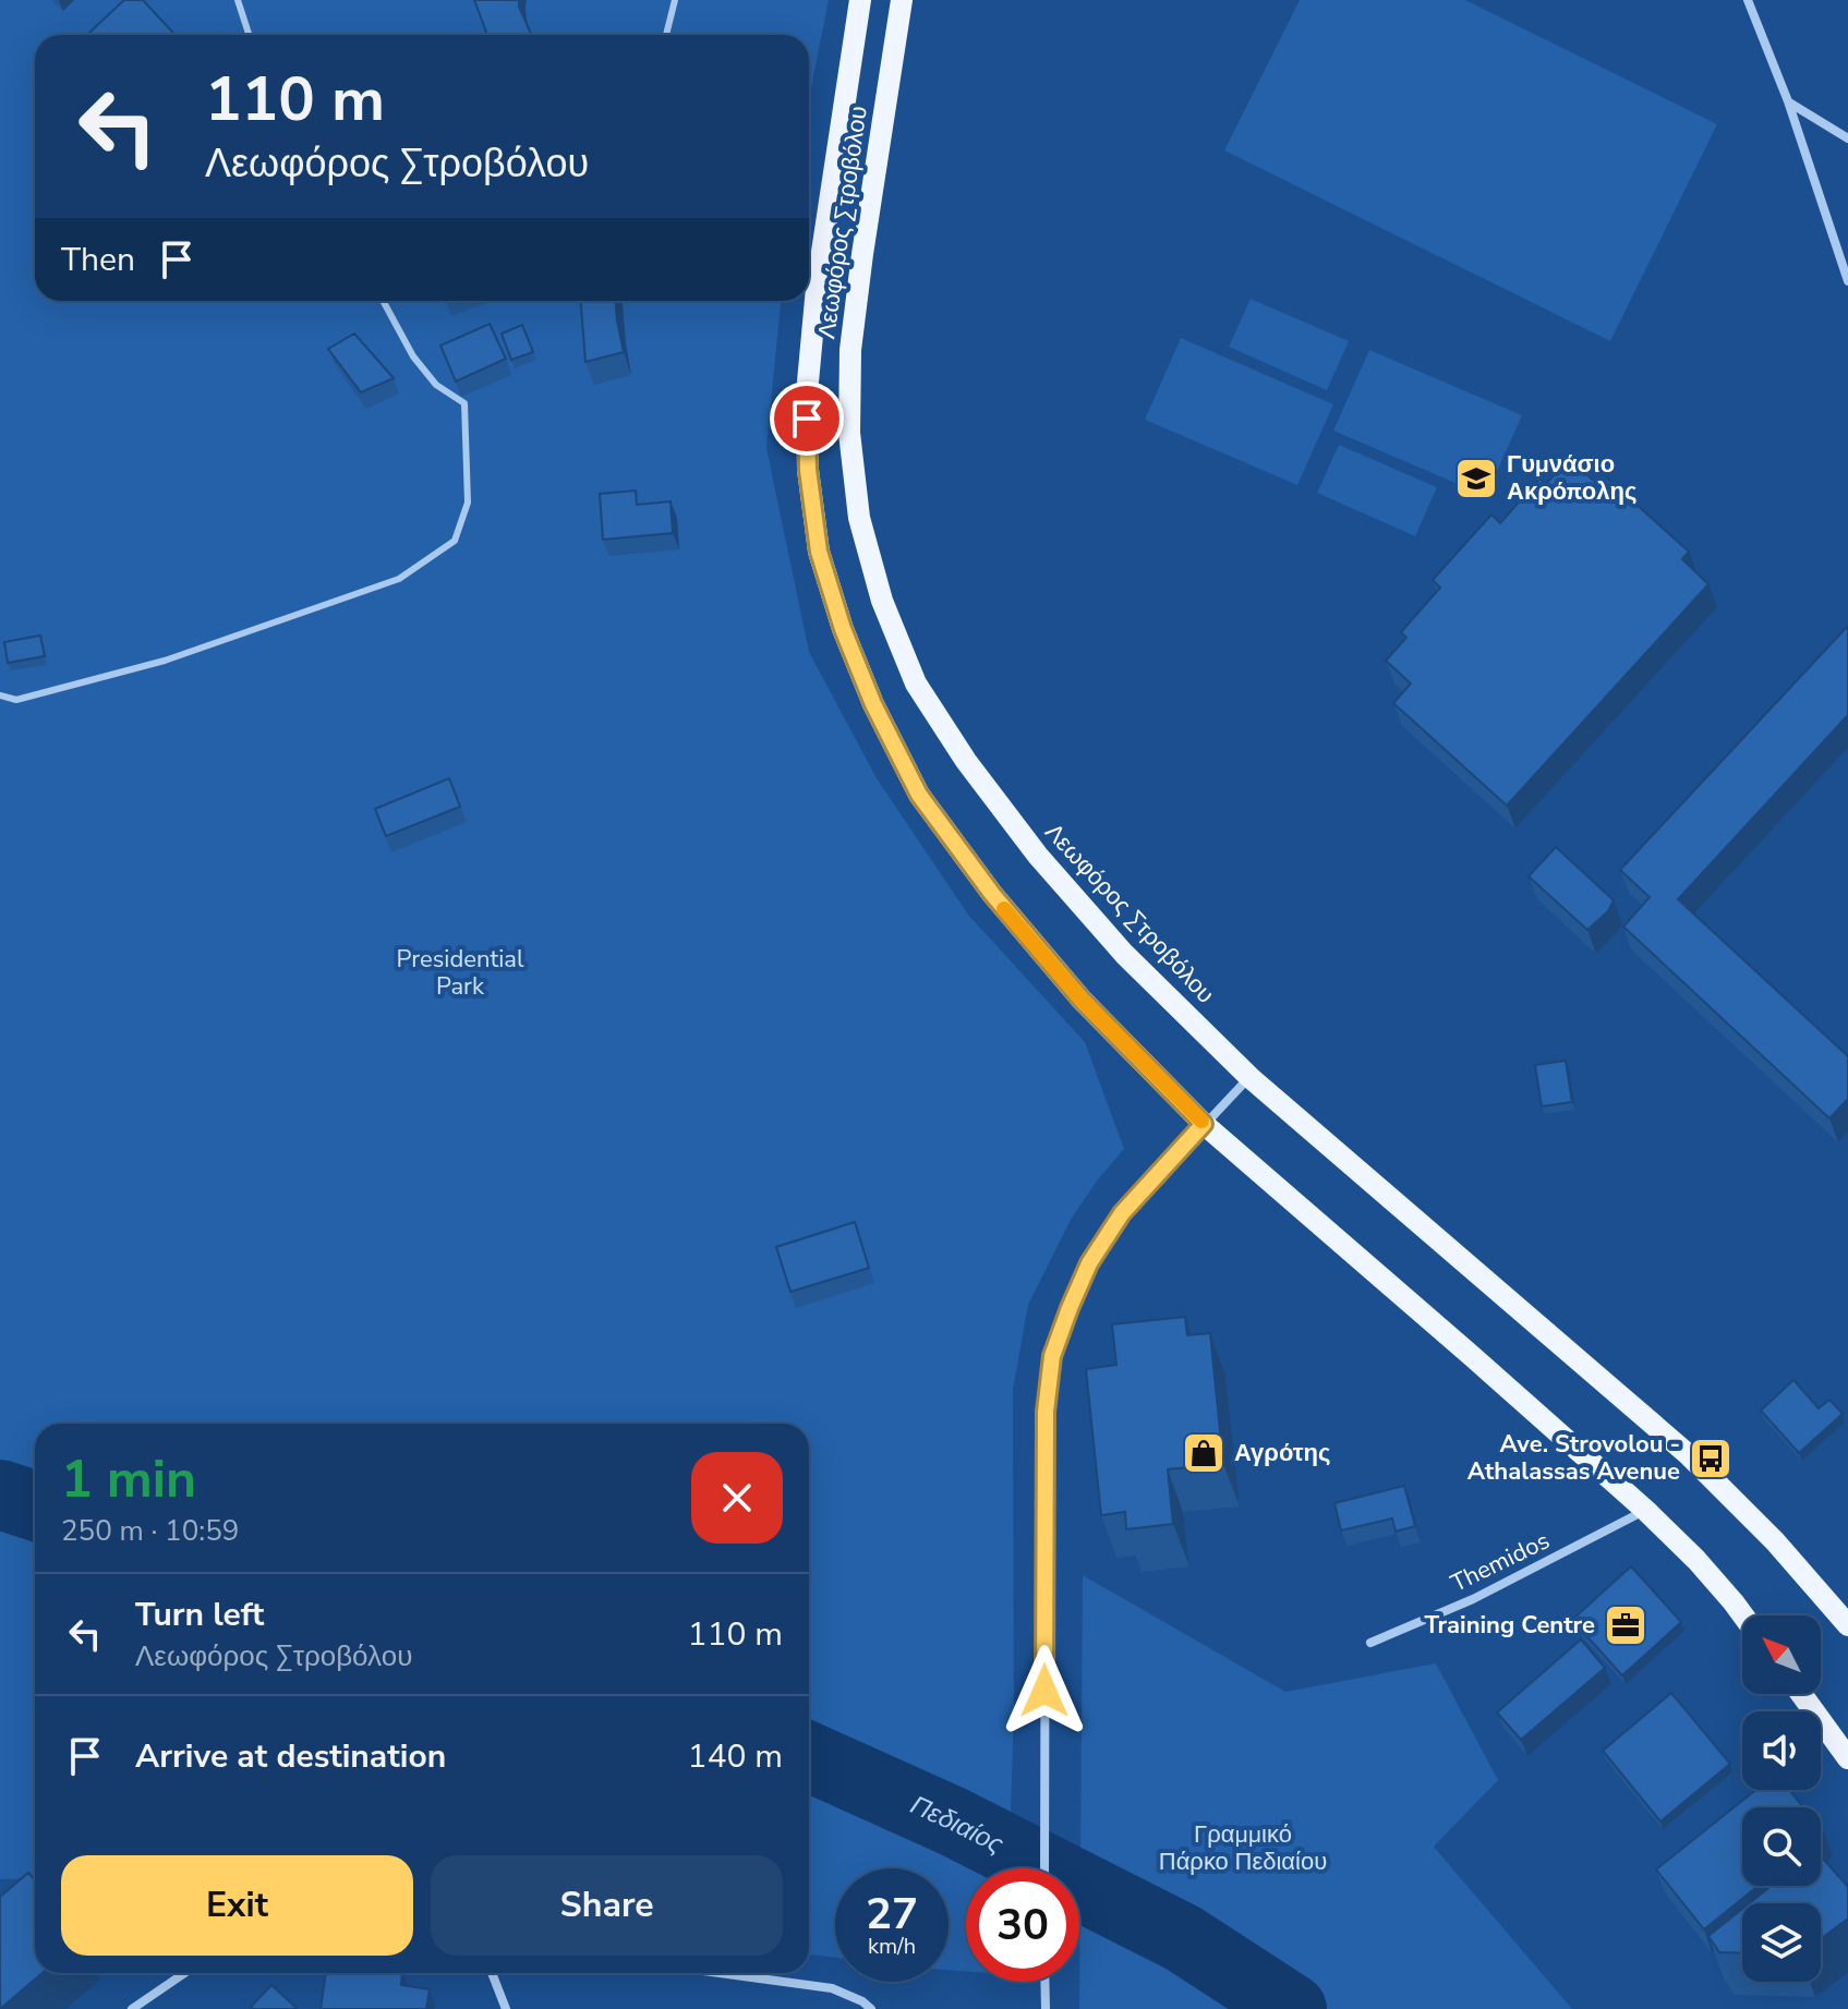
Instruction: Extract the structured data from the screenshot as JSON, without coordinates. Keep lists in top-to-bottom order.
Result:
{
  "streets": {
    "main road": ["Λεωφόρος Στροβόλου"],
    "street": ["Themidos"]
  },
  "crossings": [
    ["Λεωφόρος Στροβόλου", "Themidos"]
  ],
  "water": ["Πεδιαίος"],
  "parks": ["Presidential Park", "Γραμμικό Πάρκο Πεδιαίου"],
  "places": {
    "school or university": ["Γυμνάσιο Ακρόπολης"],
    "shop": ["Αγρότης"],
    "bus stop": ["Ave. Strovolou - Athalassas Avenue"],
    "office": ["Training Centre"]
  },
  "north": "top left",
  "page": {
    "turn": ["110 m", "Λεωφόρος Στροβόλου"],
    "then": "Then",
    "heading": ["1 min", "250 m · 10:59"],
    "list": [
      {
        "name": "Turn left",
        "note": "Λεωφόρος Στροβόλου",
        "value": "110 m"
      },
      {
        "name": "Arrive at destination",
        "value": "140 m"
      }
    ],
    "buttons": ["Exit", "Share"],
    "speed": "27 km/h",
    "limit": "30"
  }
}
